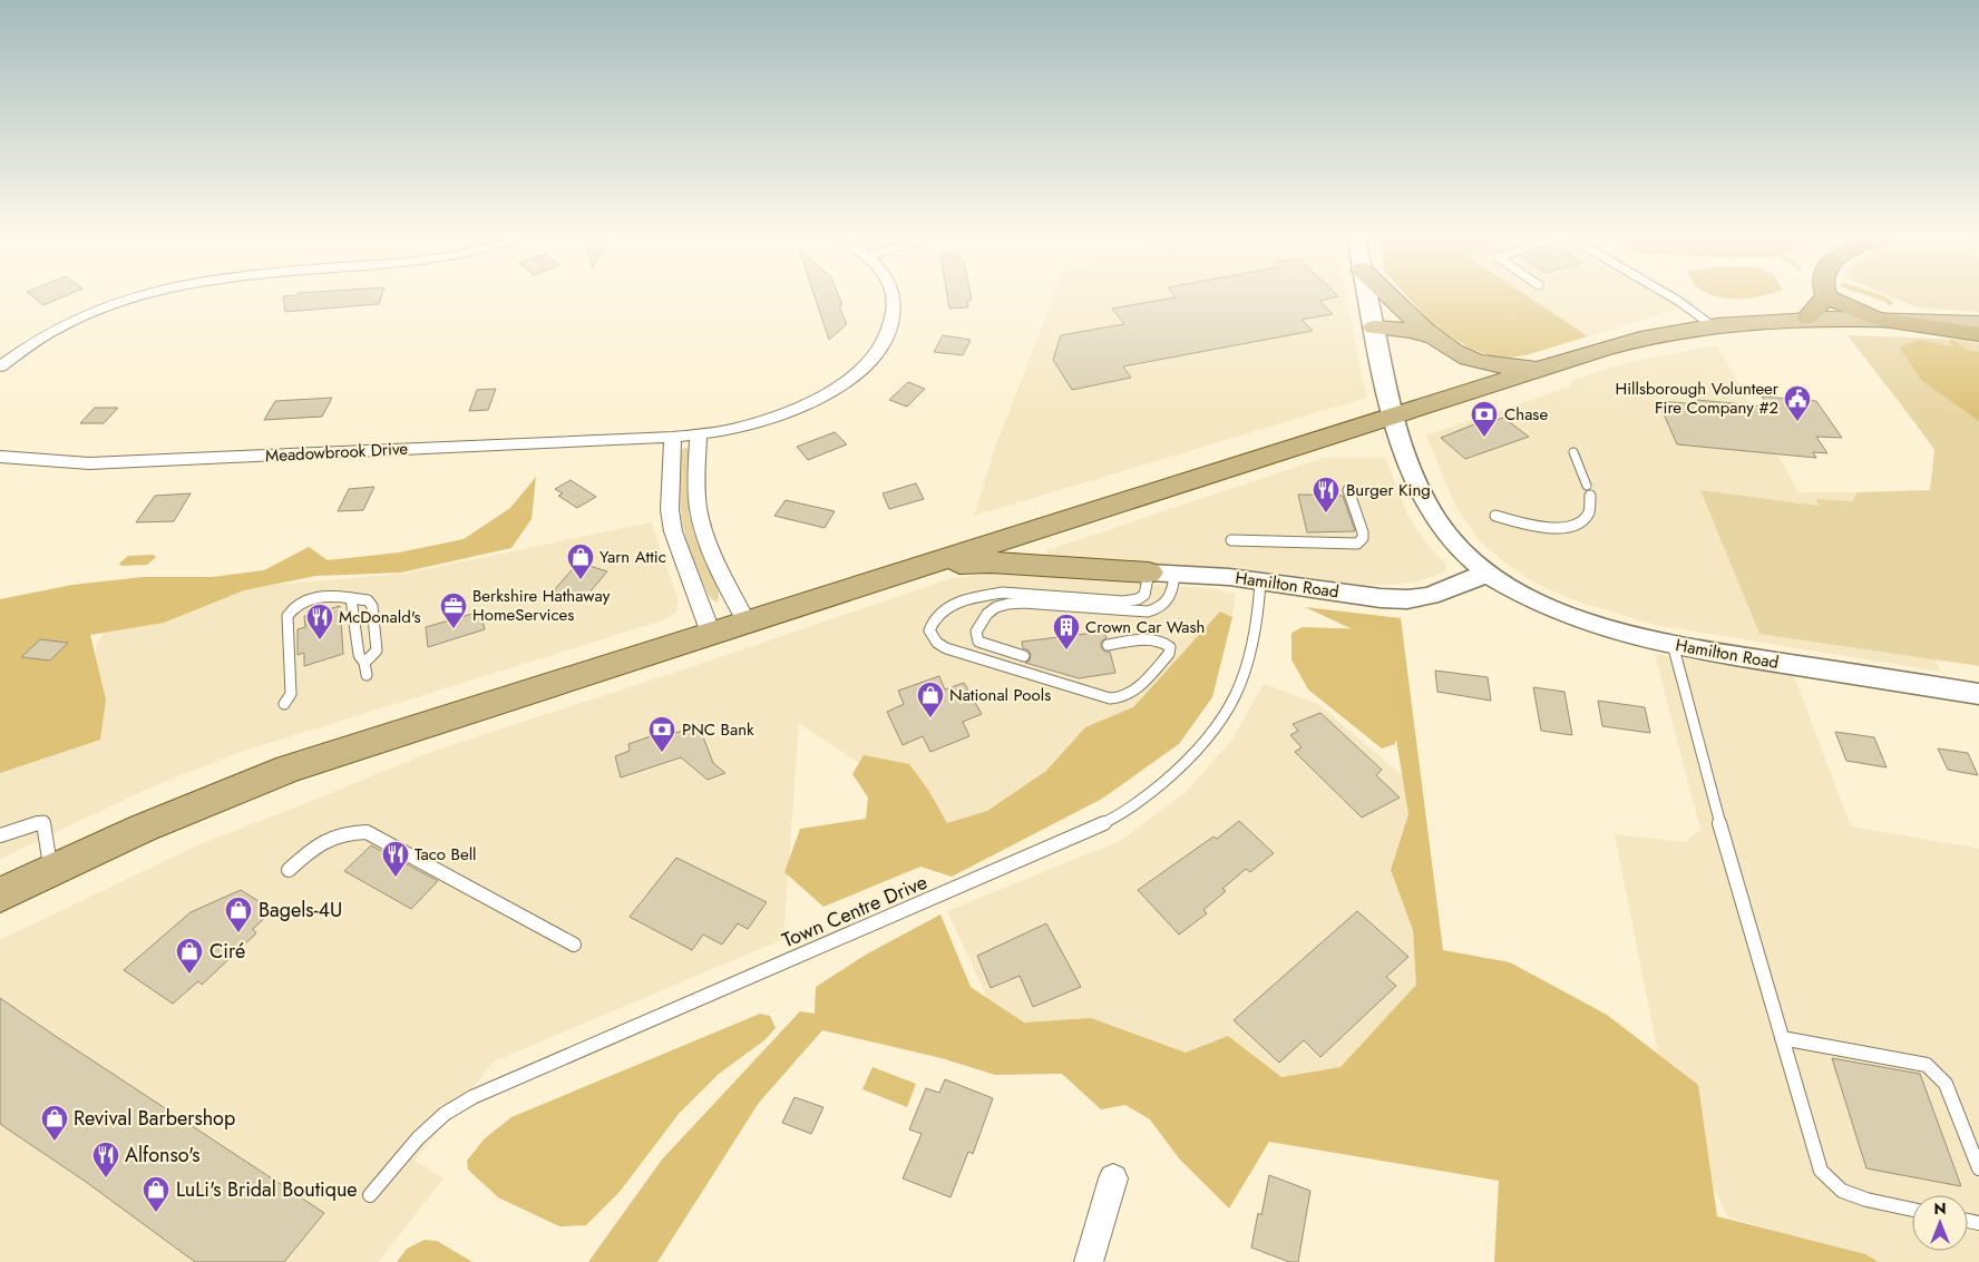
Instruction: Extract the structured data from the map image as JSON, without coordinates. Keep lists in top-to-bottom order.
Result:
{
  "streets": {
    "street": ["Meadowbrook Drive", "Hamilton Road"],
    "lane": ["Town Centre Drive"]
  },
  "crossings": [
    ["Hamilton Road", "Town Centre Drive"]
  ],
  "places": {
    "public building": ["Hillsborough Volunteer Fire Company #2"],
    "bank": ["Chase", "PNC Bank"],
    "restaurant": [
      "Burger King",
      "McDonald's",
      "Taco Bell",
      "Alfonso's"
    ],
    "shop": [
      "Yarn Attic",
      "National Pools",
      "Bagels-4U",
      "Ciré",
      "Revival Barbershop",
      "LuLi's Bridal Boutique"
    ],
    "office": ["Berkshire Hathaway HomeServices"],
    "building": ["Crown Car Wash"]
  },
  "north": "top"
}
